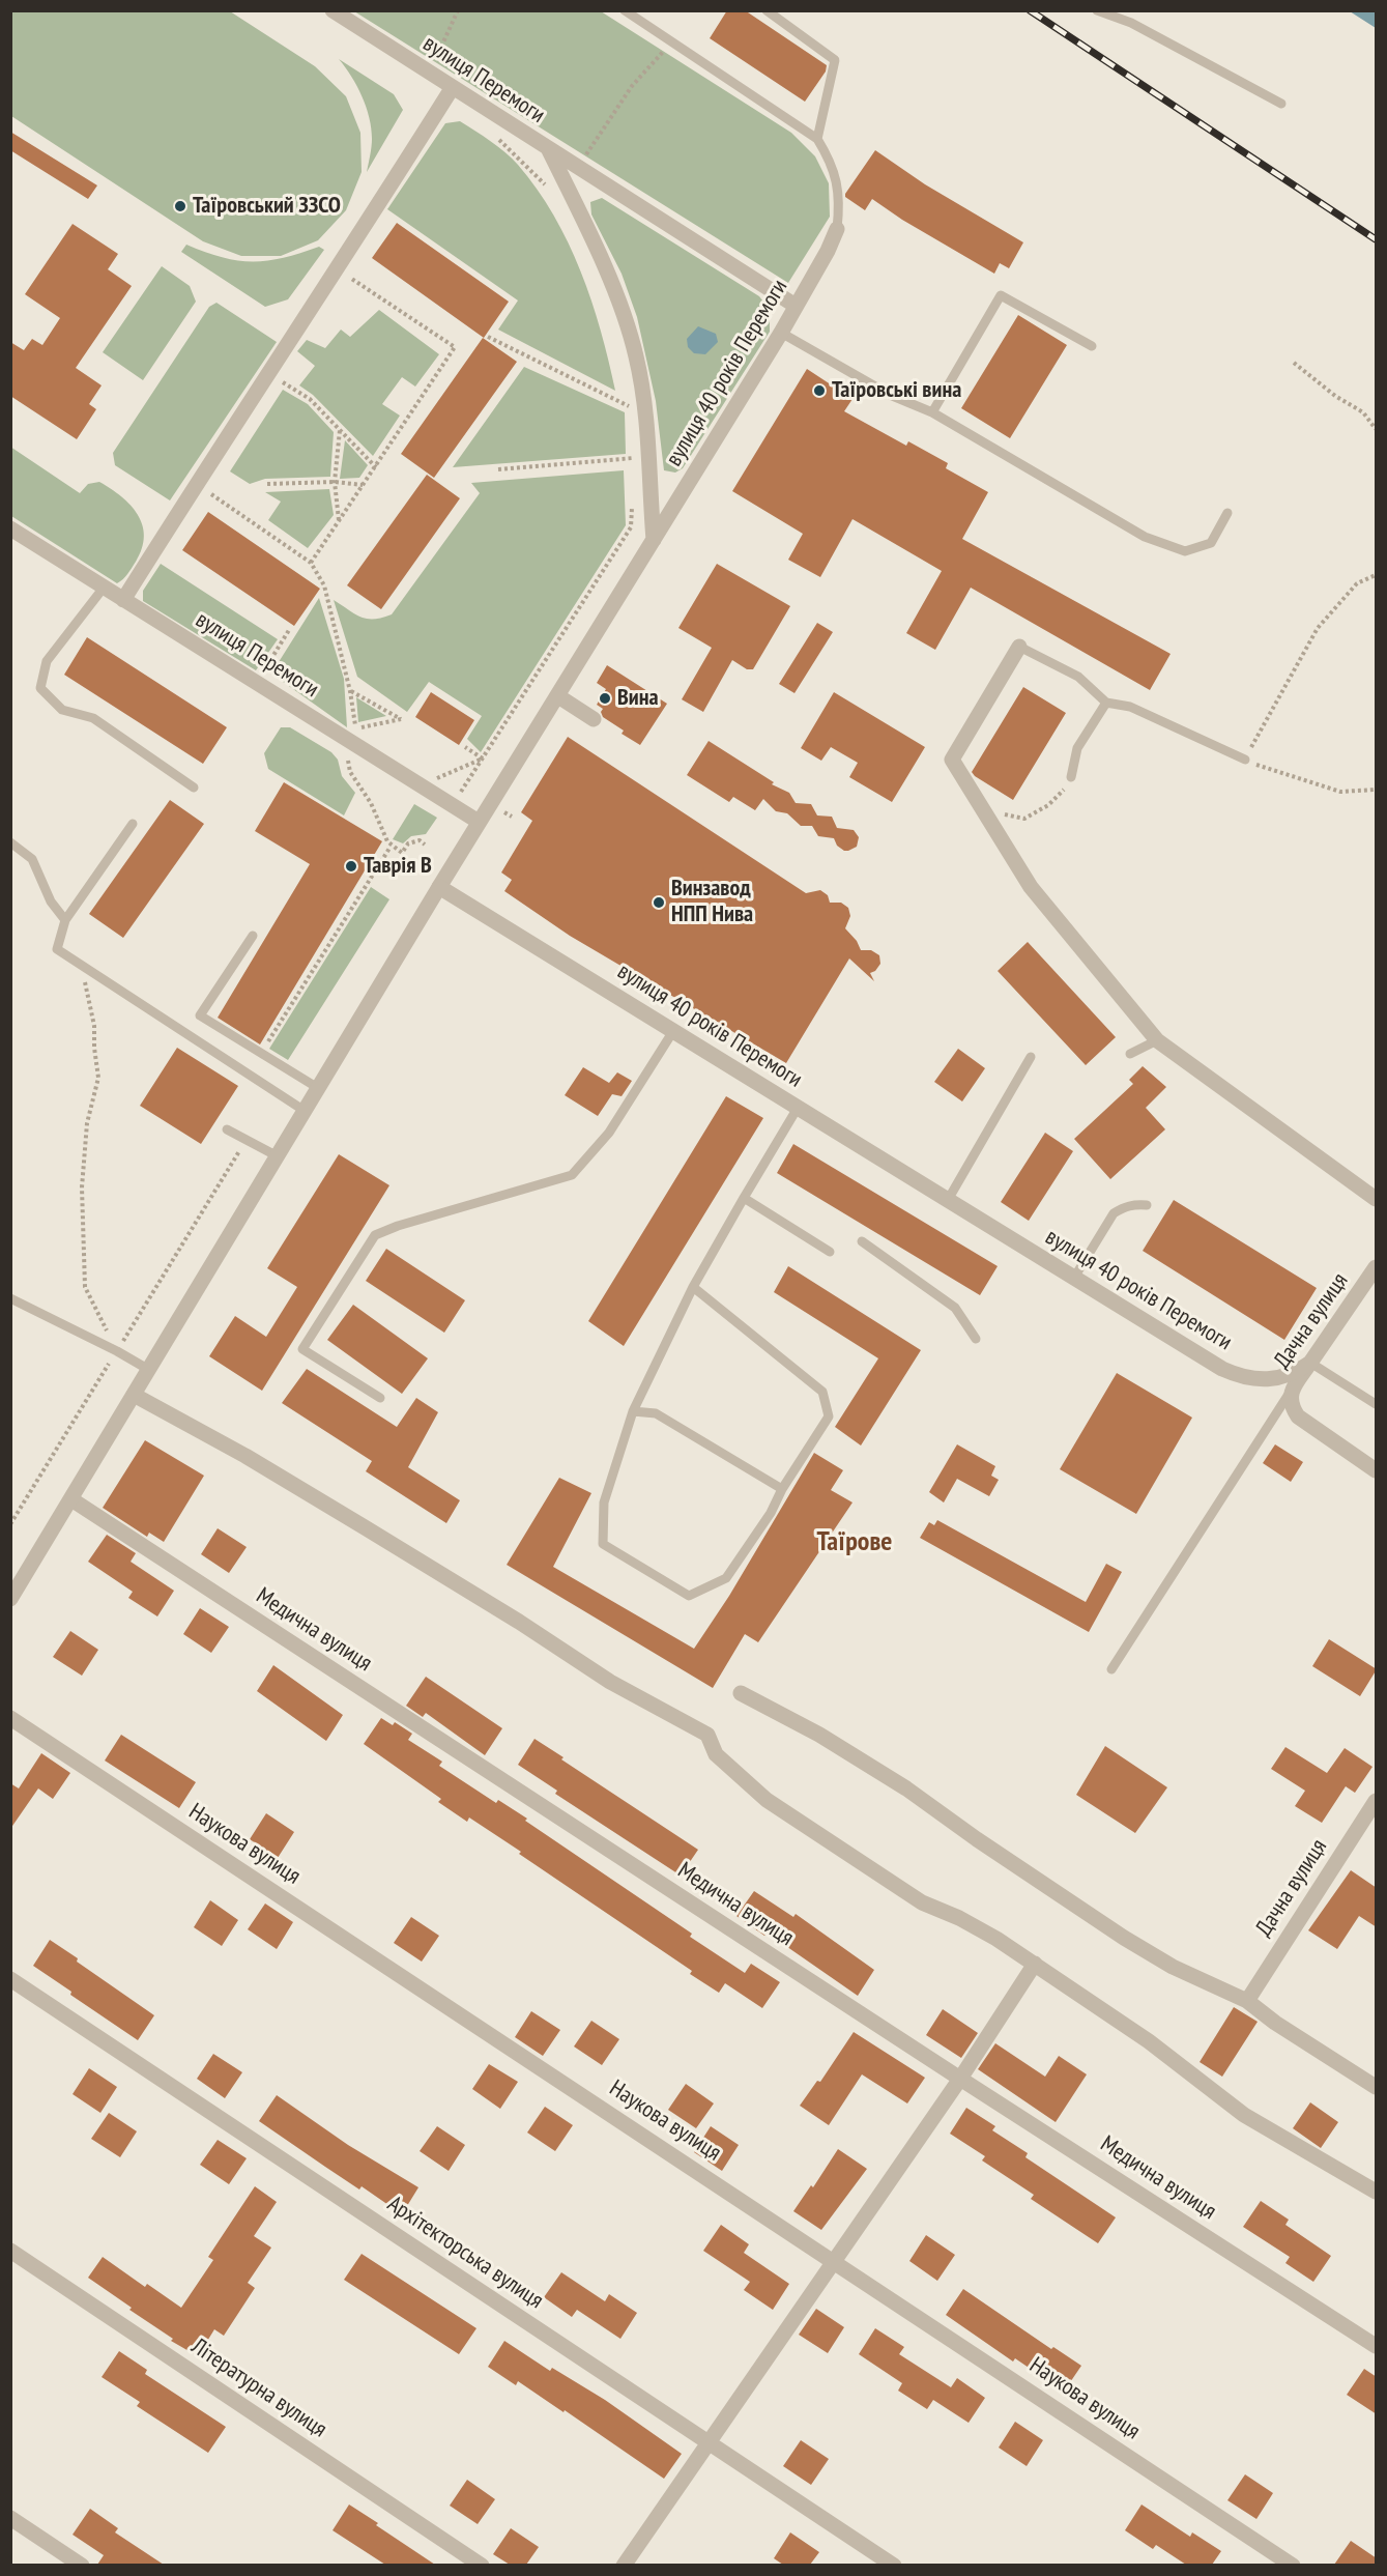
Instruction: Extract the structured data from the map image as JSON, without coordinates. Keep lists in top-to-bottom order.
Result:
{
  "streets": {
    "street": [
      "вулиця Перемоги",
      "вулиця 40 років Перемоги",
      "Дачна вулиця",
      "Медична вулиця",
      "Наукова вулиця",
      "Архітекторська вулиця",
      "Літературна вулиця"
    ]
  },
  "crossings": [
    ["вулиця Перемоги", "вулиця 40 років Перемоги"],
    ["вулиця 40 років Перемоги", "Дачна вулиця"]
  ],
  "districts": ["Таїрове"],
  "places": [
    "Таїровський ЗЗСО",
    "Таїровські вина",
    "Вина",
    "Таврія В",
    "Винзавод НПП Нива"
  ]
}
